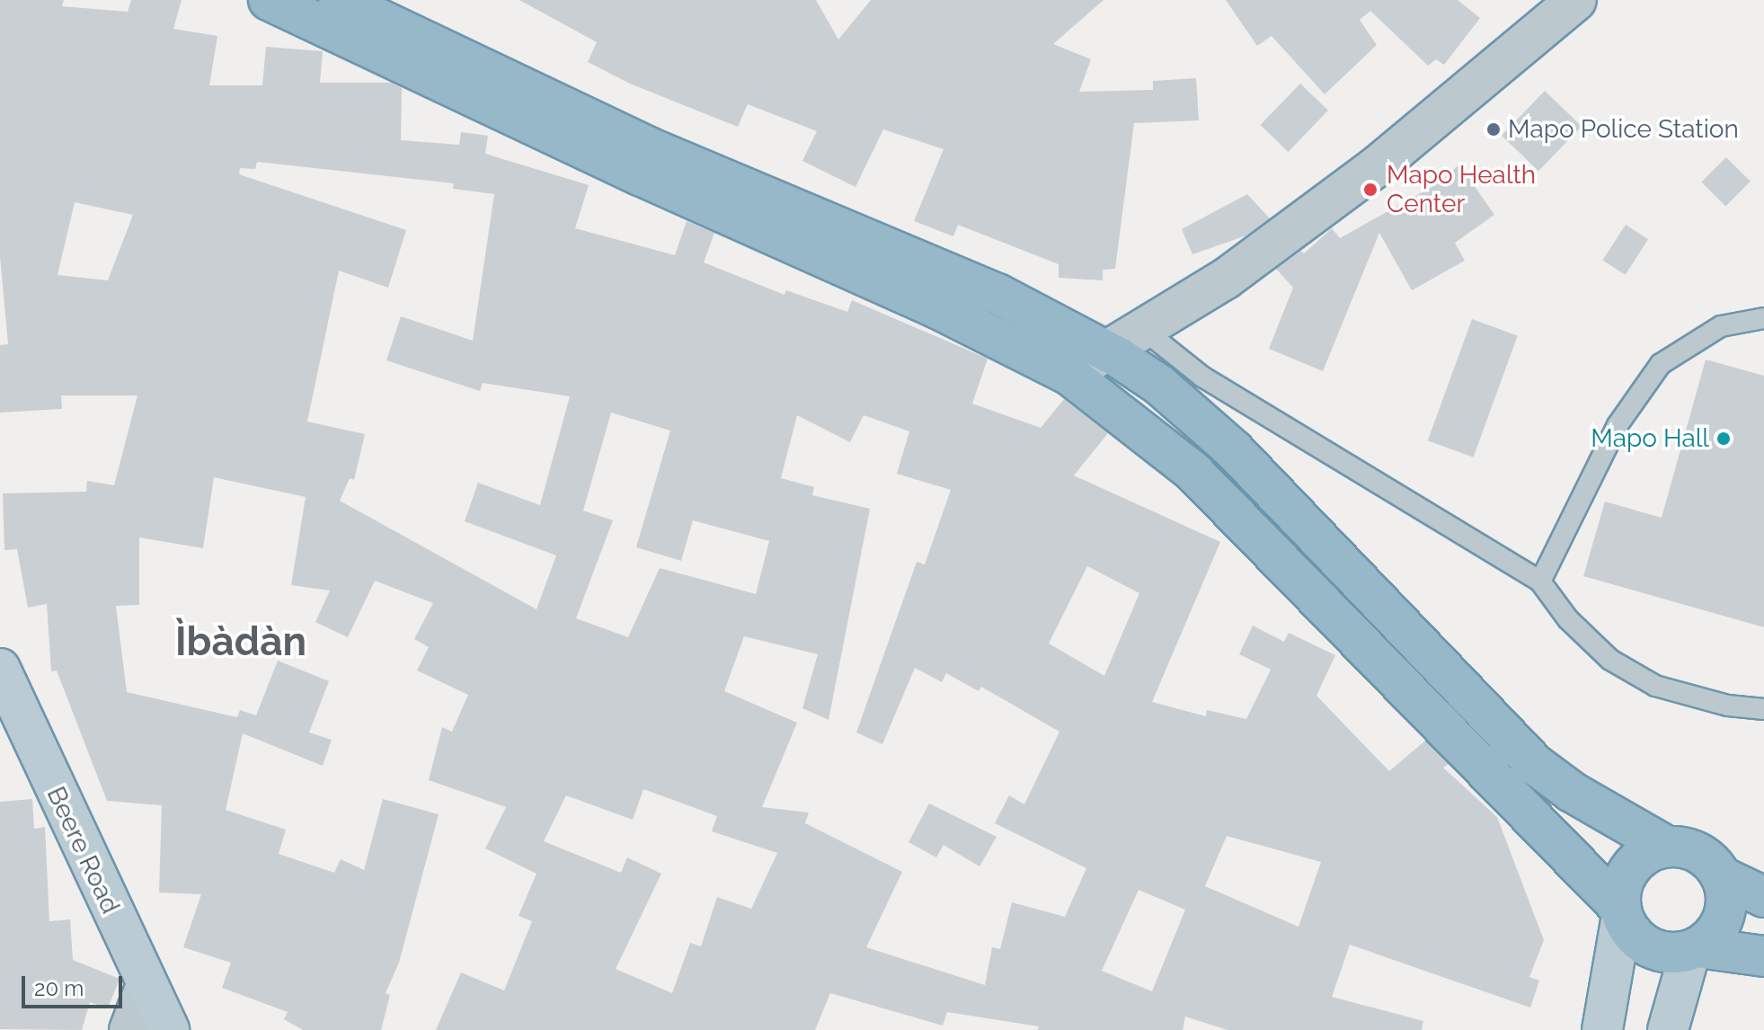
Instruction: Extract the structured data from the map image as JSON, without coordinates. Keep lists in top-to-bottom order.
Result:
{
  "streets": {
    "main road": ["Beere Road"]
  },
  "districts": ["Ìbàdàn"],
  "places": ["Mapo Police Station", "Mapo Health Center", "Mapo Hall"],
  "scale_bar": "20 m"
}
